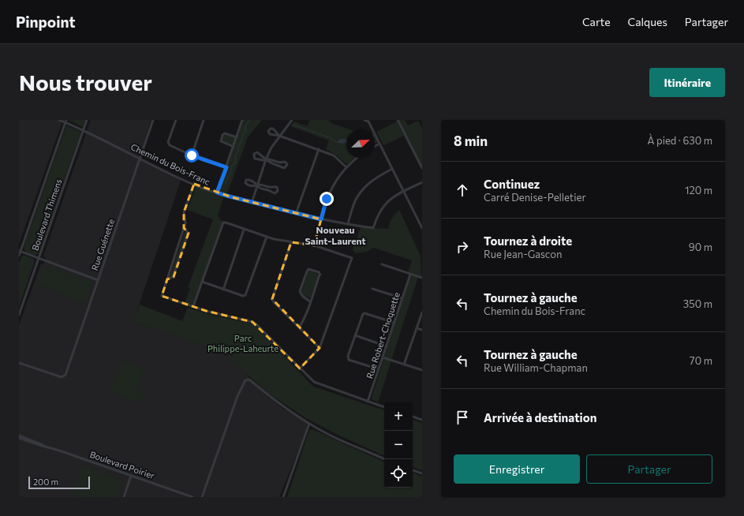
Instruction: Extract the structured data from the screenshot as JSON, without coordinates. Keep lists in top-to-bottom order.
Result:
{
  "streets": {
    "street": [
      "Chemin du Bois-Franc",
      "Boulevard Thimens",
      "Rue Guénette",
      "Rue Robert-Choquette",
      "Boulevard Poirier"
    ]
  },
  "crossings": [
    ["Chemin du Bois-Franc", "Boulevard Thimens"],
    ["Chemin du Bois-Franc", "Rue Guénette"]
  ],
  "districts": ["Nouveau Saint-Laurent"],
  "parks": ["Parc Philippe-Laheurte"],
  "scale_bar": "200 m",
  "north": "top right",
  "page": {
    "header": "Pinpoint",
    "nav": ["Carte", "Calques", "Partager"],
    "buttons": [
      "Itinéraire",
      ["Enregistrer", "Partager"]
    ],
    "title": "Nous trouver",
    "heading": ["8 min", "À pied · 630 m"],
    "list": [
      ["Continuez", "Carré Denise-Pelletier", "120 m"],
      ["Tournez à droite", "Rue Jean-Gascon", "90 m"],
      ["Tournez à gauche", "Chemin du Bois-Franc", "350 m"],
      ["Tournez à gauche", "Rue William-Chapman", "70 m"],
      "Arrivée à destination"
    ],
    "map_buttons": ["+", "−"],
    "scale": "200 m"
  }
}
